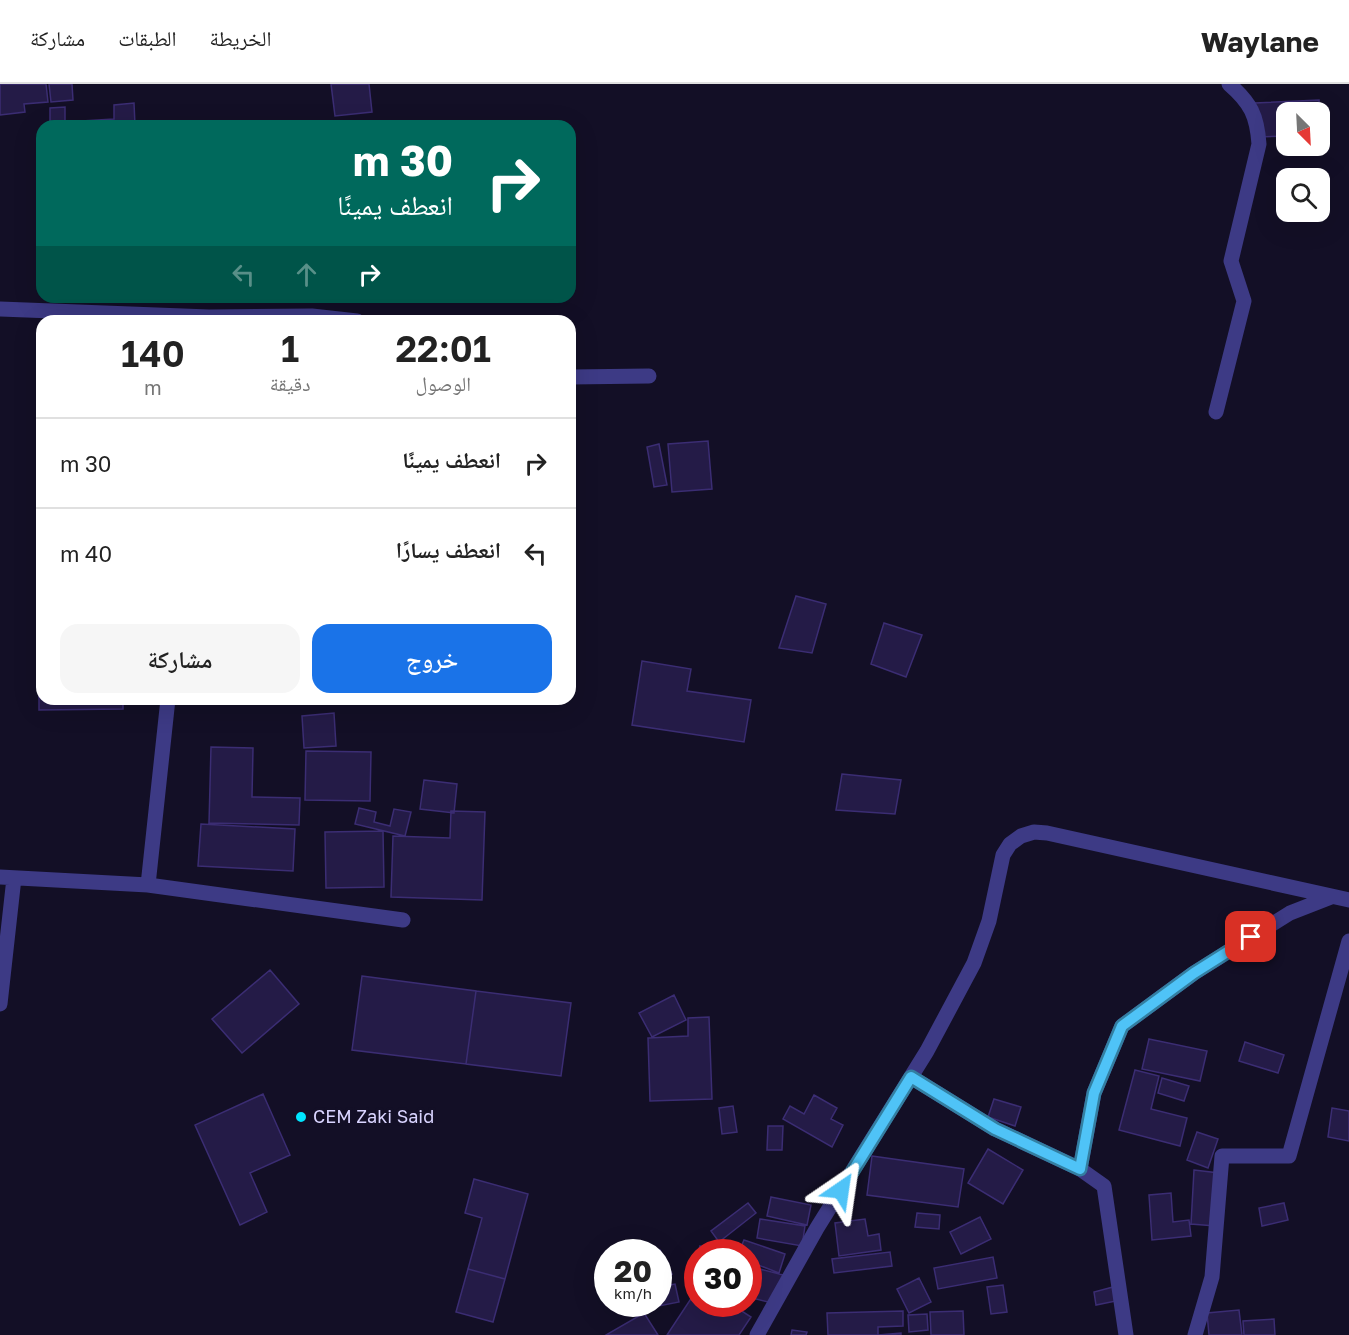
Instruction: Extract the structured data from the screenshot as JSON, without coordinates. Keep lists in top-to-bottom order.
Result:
{
  "places": ["CEM Zaki Said"],
  "north": "bottom right",
  "page": {
    "header": "Waylane",
    "nav": ["الخريطة", "الطبقات", "مشاركة"],
    "turn": ["30 m", "انعطف يمينًا"],
    "eta": [
      "22:01",
      "الوصول",
      "1",
      "دقيقة",
      "140",
      "m"
    ],
    "list": [
      {
        "name": "انعطف يمينًا",
        "value": "30 m"
      },
      {
        "name": "انعطف يسارًا",
        "value": "40 m"
      }
    ],
    "buttons": ["خروج", "مشاركة"],
    "speed": "20 km/h",
    "limit": "30"
  }
}
